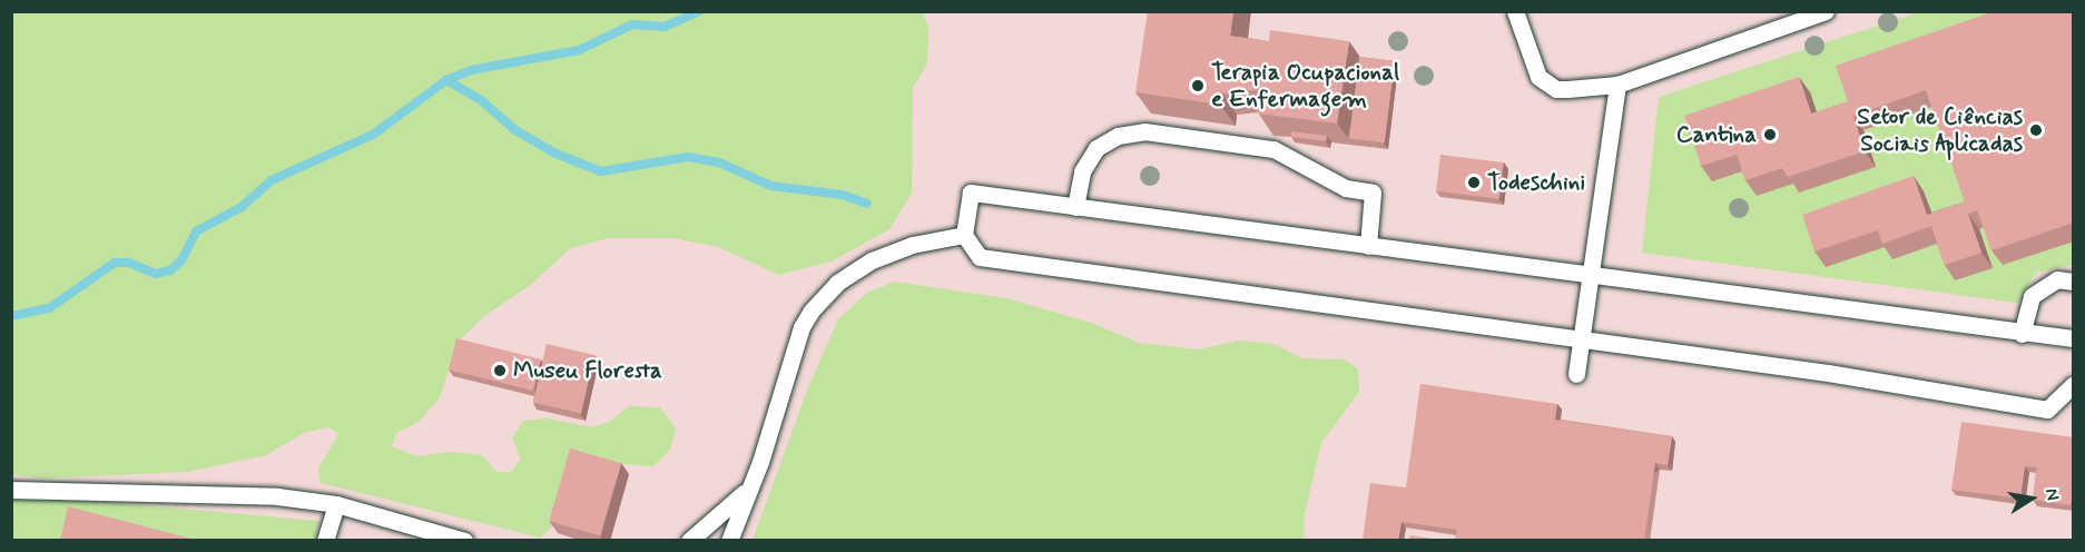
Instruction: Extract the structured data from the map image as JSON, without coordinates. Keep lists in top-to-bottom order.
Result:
{
  "places": [
    "Terapia Ocupacional e Enfermagem",
    "Setor de Ciências Sociais Aplicadas",
    "Cantina",
    "Todeschini",
    "Museu Floresta"
  ],
  "north": "right"
}
